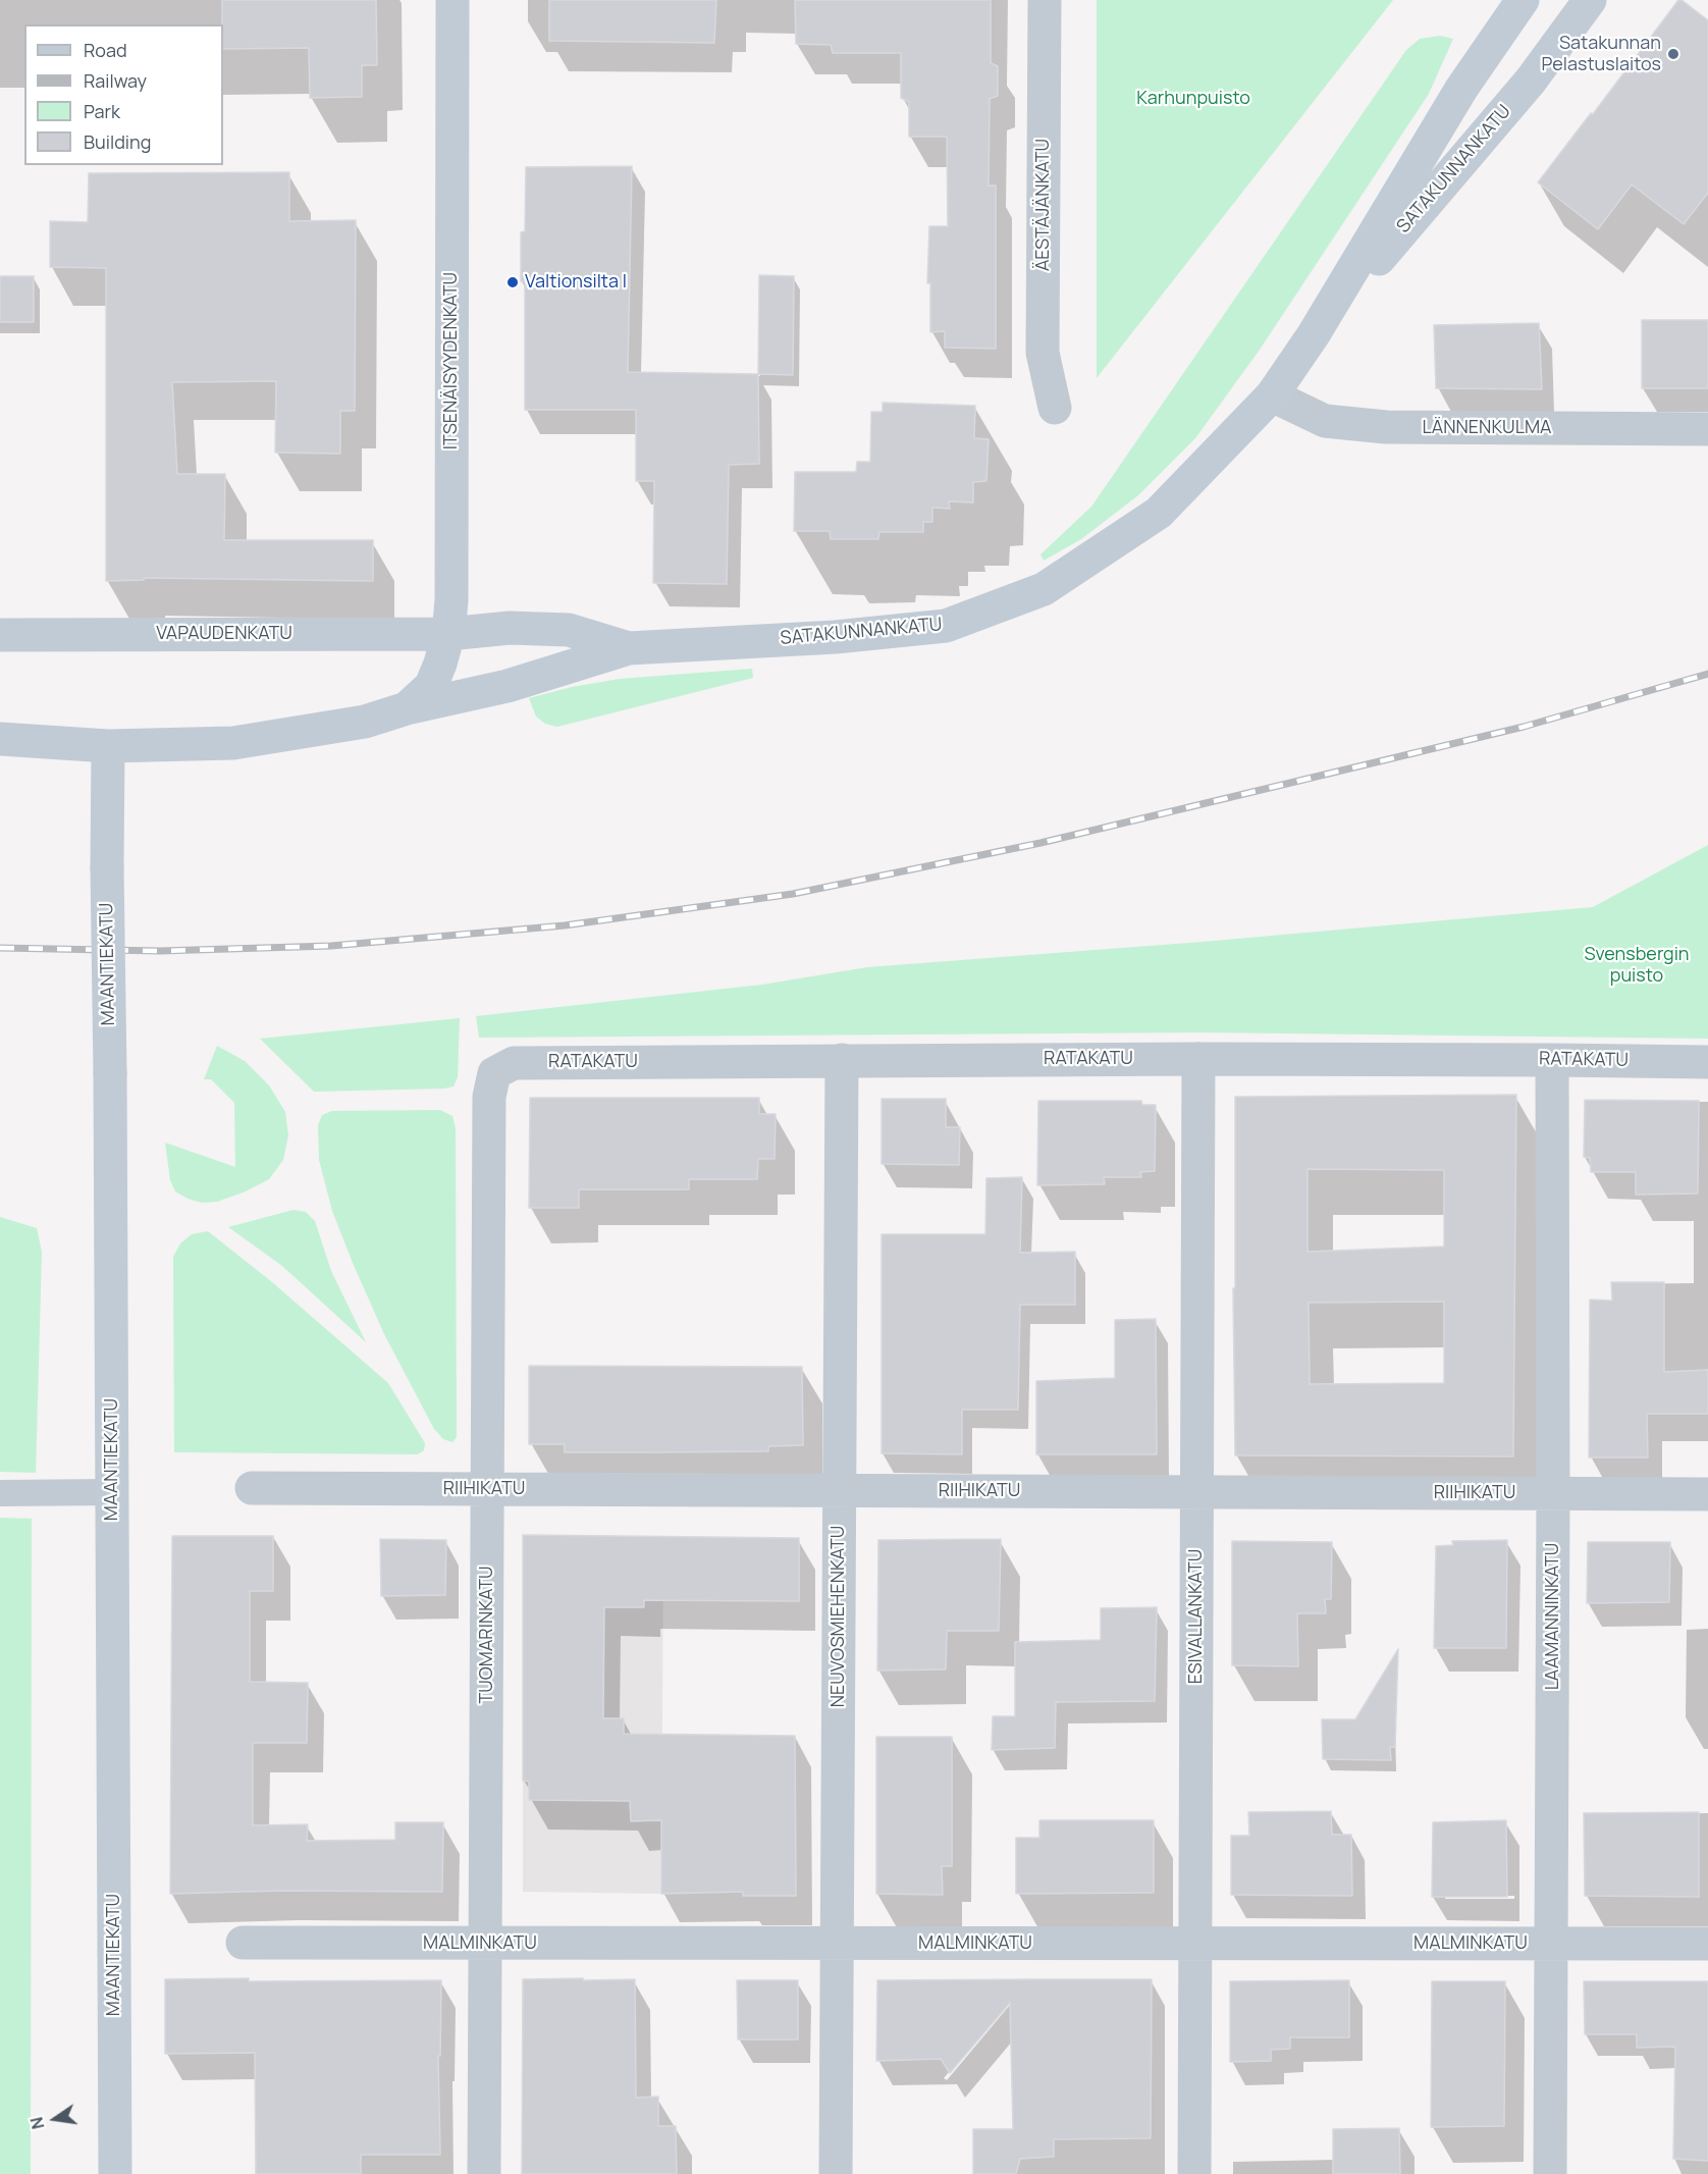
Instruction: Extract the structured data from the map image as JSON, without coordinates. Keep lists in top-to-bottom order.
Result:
{
  "streets": {
    "main road": [
      "SATAKUNNANKATU",
      "ITSENÄISYYDENKATU",
      "VAPAUDENKATU",
      "MAANTIEKATU"
    ],
    "street": [
      "ÄESTÄJÄNKATU",
      "LÄNNENKULMA",
      "RATAKATU",
      "RIIHIKATU",
      "NEUVOSMIEHENKATU",
      "ESIVALLANKATU",
      "LAAMANNINKATU",
      "TUOMARINKATU",
      "MALMINKATU"
    ]
  },
  "crossings": [
    ["SATAKUNNANKATU", "ITSENÄISYYDENKATU"],
    ["SATAKUNNANKATU", "LÄNNENKULMA"],
    ["SATAKUNNANKATU", "VAPAUDENKATU"],
    ["ITSENÄISYYDENKATU", "VAPAUDENKATU"],
    ["RATAKATU", "NEUVOSMIEHENKATU"],
    ["RATAKATU", "ESIVALLANKATU"],
    ["RATAKATU", "LAAMANNINKATU"],
    ["RATAKATU", "TUOMARINKATU"],
    ["RIIHIKATU", "NEUVOSMIEHENKATU"],
    ["RIIHIKATU", "ESIVALLANKATU"],
    ["RIIHIKATU", "LAAMANNINKATU"],
    ["RIIHIKATU", "TUOMARINKATU"],
    ["NEUVOSMIEHENKATU", "MALMINKATU"],
    ["ESIVALLANKATU", "MALMINKATU"],
    ["LAAMANNINKATU", "MALMINKATU"],
    ["TUOMARINKATU", "MALMINKATU"]
  ],
  "parks": ["Karhunpuisto", "Svensbergin puisto"],
  "places": ["Satakunnan Pelastuslaitos", "Valtionsilta I"],
  "legend": [
    "Road",
    "Railway",
    "Park",
    "Building"
  ],
  "north": "left"
}
